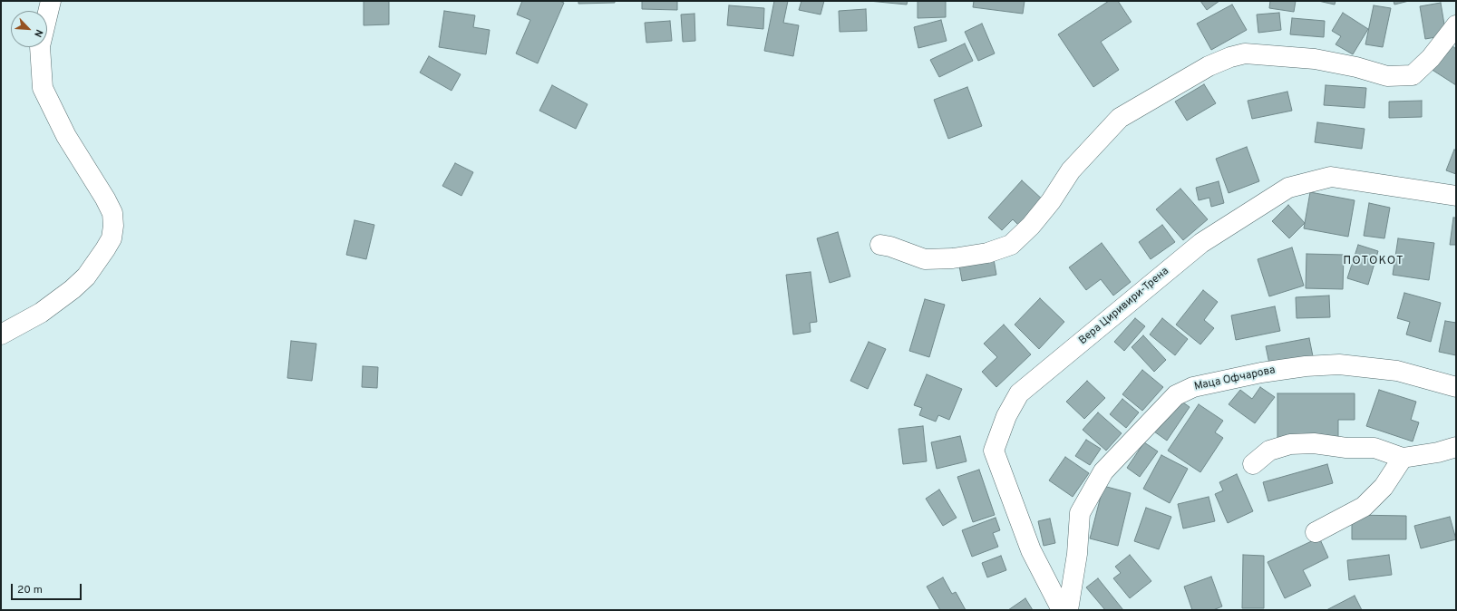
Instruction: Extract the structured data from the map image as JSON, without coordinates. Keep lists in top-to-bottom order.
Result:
{
  "streets": {
    "street": ["Вера Циривири-Трена", "Маца Офчарова"]
  },
  "districts": ["ПОТОКОТ"],
  "scale_bar": "20 m",
  "north": "bottom right"
}
